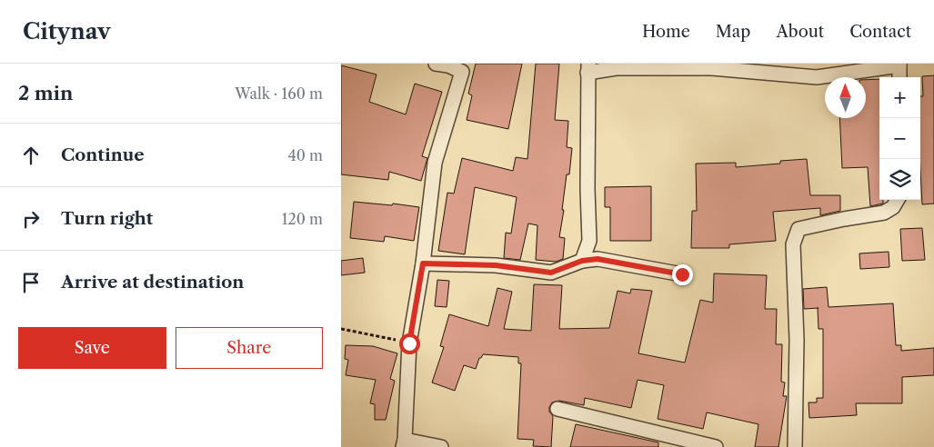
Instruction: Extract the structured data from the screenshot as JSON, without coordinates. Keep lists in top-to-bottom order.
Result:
{
  "north": "top",
  "page": {
    "header": "Citynav",
    "nav": [
      "Home",
      "Map",
      "About",
      "Contact"
    ],
    "heading": ["2 min", "Walk · 160 m"],
    "map_buttons": ["+", "−"],
    "list": [
      ["Continue", "40 m"],
      ["Turn right", "120 m"],
      "Arrive at destination"
    ],
    "buttons": ["Save", "Share"]
  }
}
